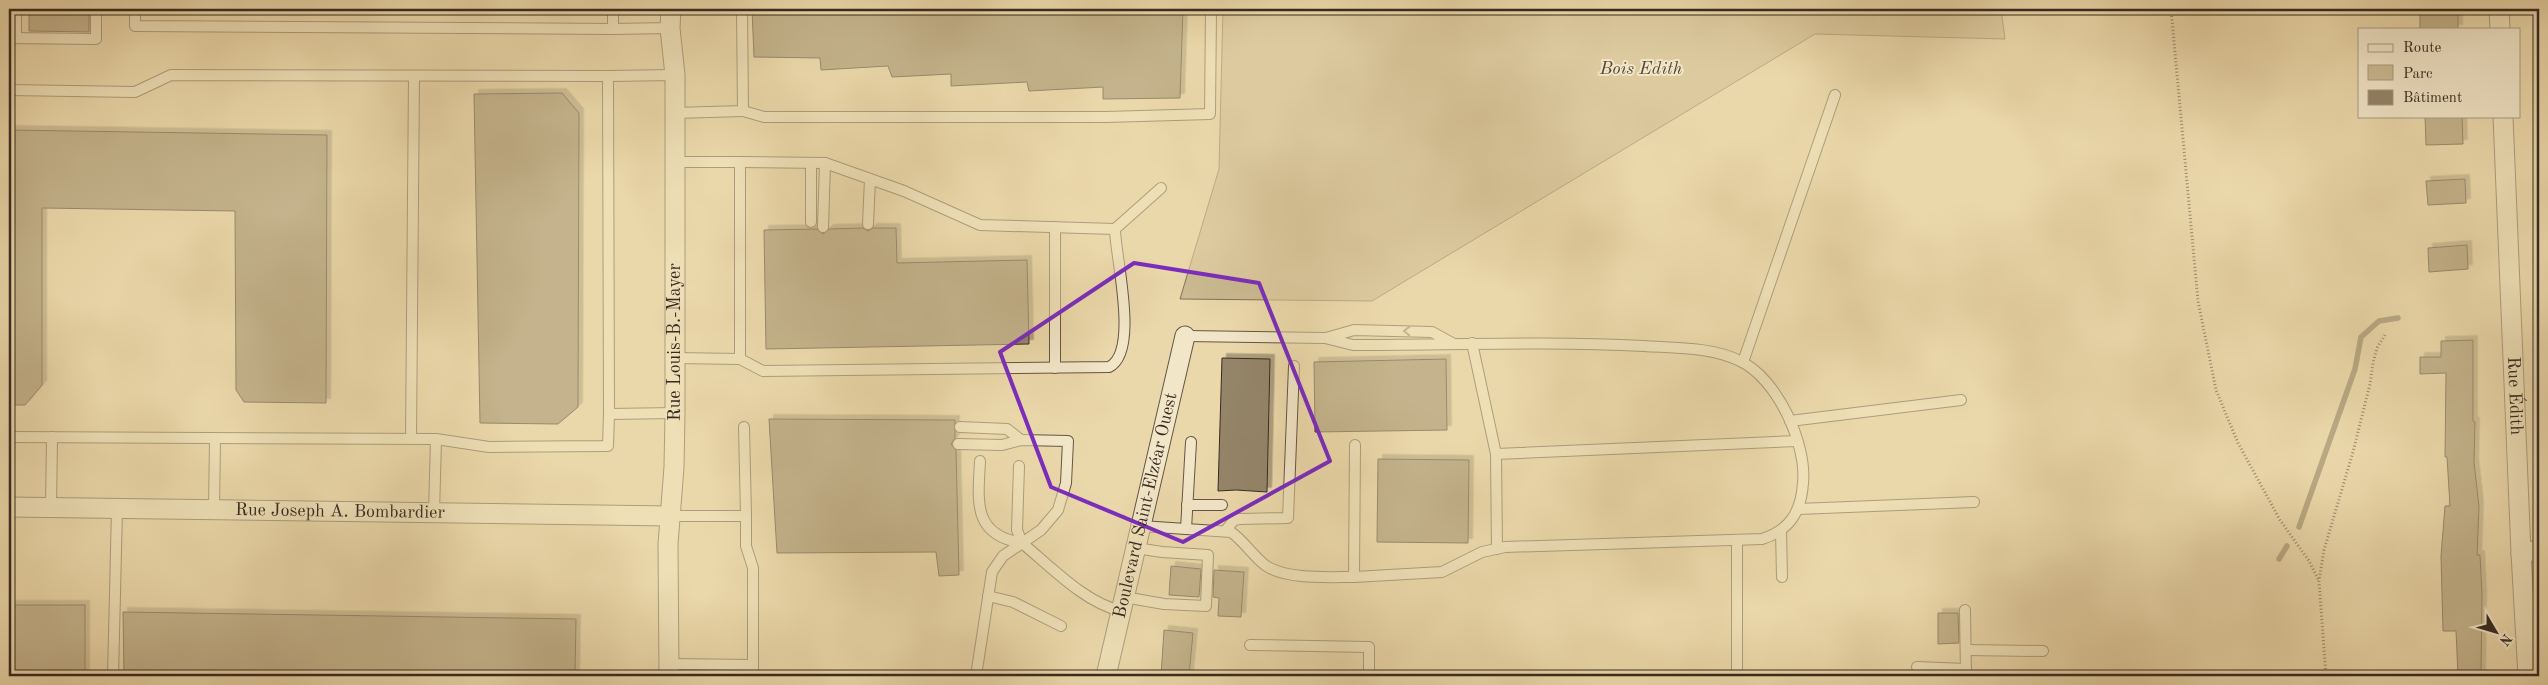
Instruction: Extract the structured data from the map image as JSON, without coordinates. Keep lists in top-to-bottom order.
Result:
{
  "streets": {
    "street": [
      "Rue Louis-B.-Mayer",
      "Rue Édith",
      "Boulevard Saint-Elzéar Ouest",
      "Rue Joseph A. Bombardier"
    ]
  },
  "crossings": [
    ["Rue Louis-B.-Mayer", "Rue Joseph A. Bombardier"]
  ],
  "parks": ["Bois Edith"],
  "legend": ["Route", "Parc", "Bâtiment"],
  "north": "bottom right"
}
